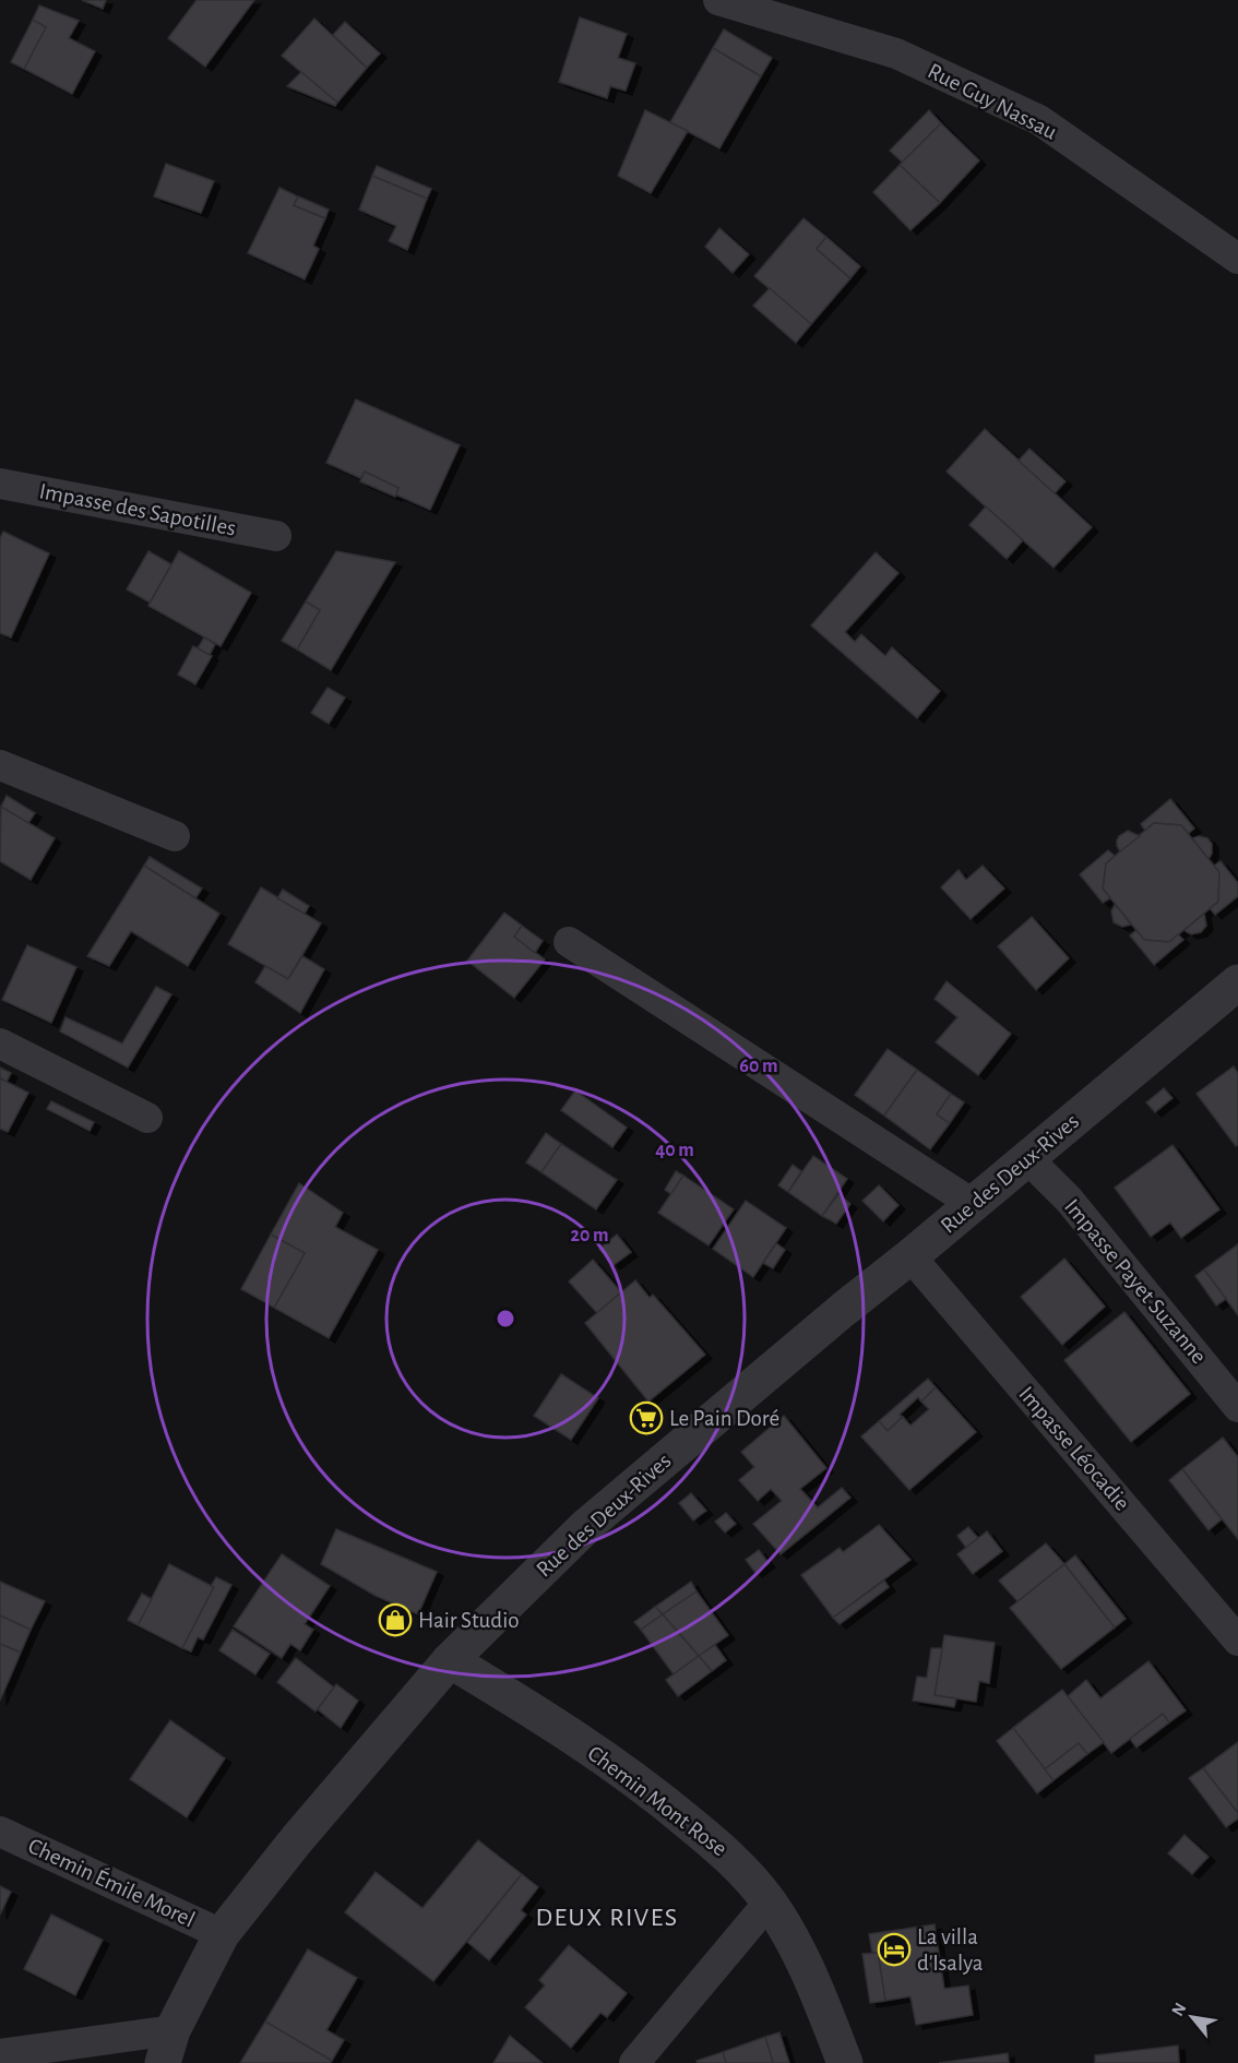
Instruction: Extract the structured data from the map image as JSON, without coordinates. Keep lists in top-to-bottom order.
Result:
{
  "streets": {
    "street": [
      "Rue Guy Nassau",
      "Impasse des Sapotilles",
      "Rue des Deux-Rives",
      "Impasse Payet Suzanne",
      "Impasse Léocadie",
      "Chemin Mont Rose",
      "Chemin Émile Morel"
    ]
  },
  "crossings": [
    ["Rue des Deux-Rives", "Impasse Payet Suzanne"],
    ["Rue des Deux-Rives", "Impasse Léocadie"],
    ["Rue des Deux-Rives", "Chemin Mont Rose"],
    ["Rue des Deux-Rives", "Chemin Émile Morel"]
  ],
  "districts": ["DEUX RIVES"],
  "places": {
    "supermarket": ["Le Pain Doré"],
    "shop": ["Hair Studio"],
    "hotel": ["La villa d'Isalya"]
  },
  "north": "top left",
  "rings": ["60 m", "40 m", "20 m"]
}
